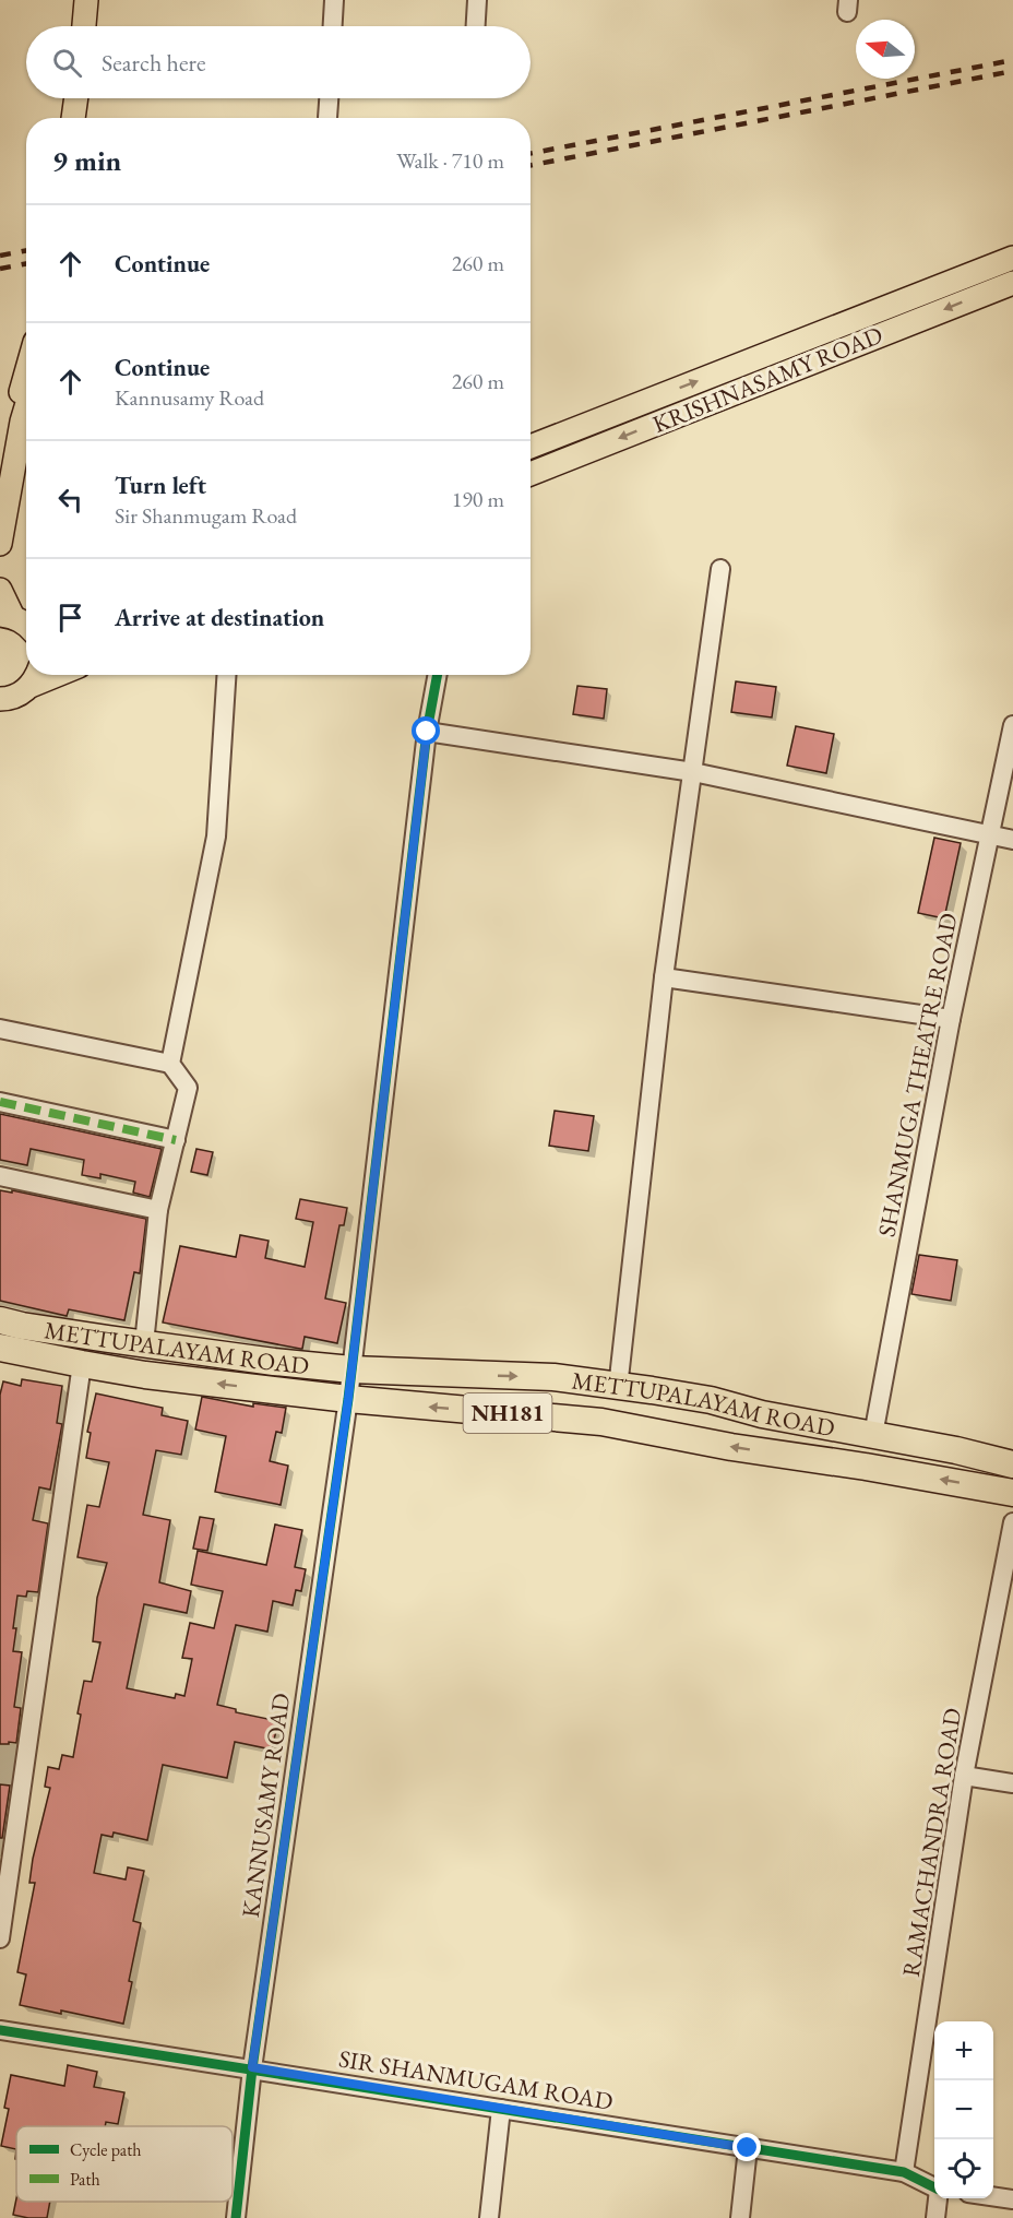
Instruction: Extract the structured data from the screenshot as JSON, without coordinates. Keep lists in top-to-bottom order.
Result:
{
  "streets": {
    "highway": ["METTUPALAYAM ROAD", "NH181"],
    "main road": ["KRISHNASAMY ROAD"],
    "street": [
      "SHANMUGA THEATRE ROAD",
      "KANNUSAMY ROAD",
      "RAMACHANDRA ROAD",
      "SIR SHANMUGAM ROAD"
    ]
  },
  "crossings": [
    ["SHANMUGA THEATRE ROAD", "METTUPALAYAM ROAD"],
    ["METTUPALAYAM ROAD", "KANNUSAMY ROAD"],
    ["KANNUSAMY ROAD", "SIR SHANMUGAM ROAD"],
    ["RAMACHANDRA ROAD", "SIR SHANMUGAM ROAD"]
  ],
  "legend": ["Cycle path", "Path"],
  "north": "left",
  "page": {
    "search": "Search here",
    "heading": ["9 min", "Walk · 710 m"],
    "list": [
      ["Continue", "260 m"],
      ["Continue", "Kannusamy Road", "260 m"],
      ["Turn left", "Sir Shanmugam Road", "190 m"],
      "Arrive at destination"
    ],
    "map_buttons": ["+", "−"]
  }
}
